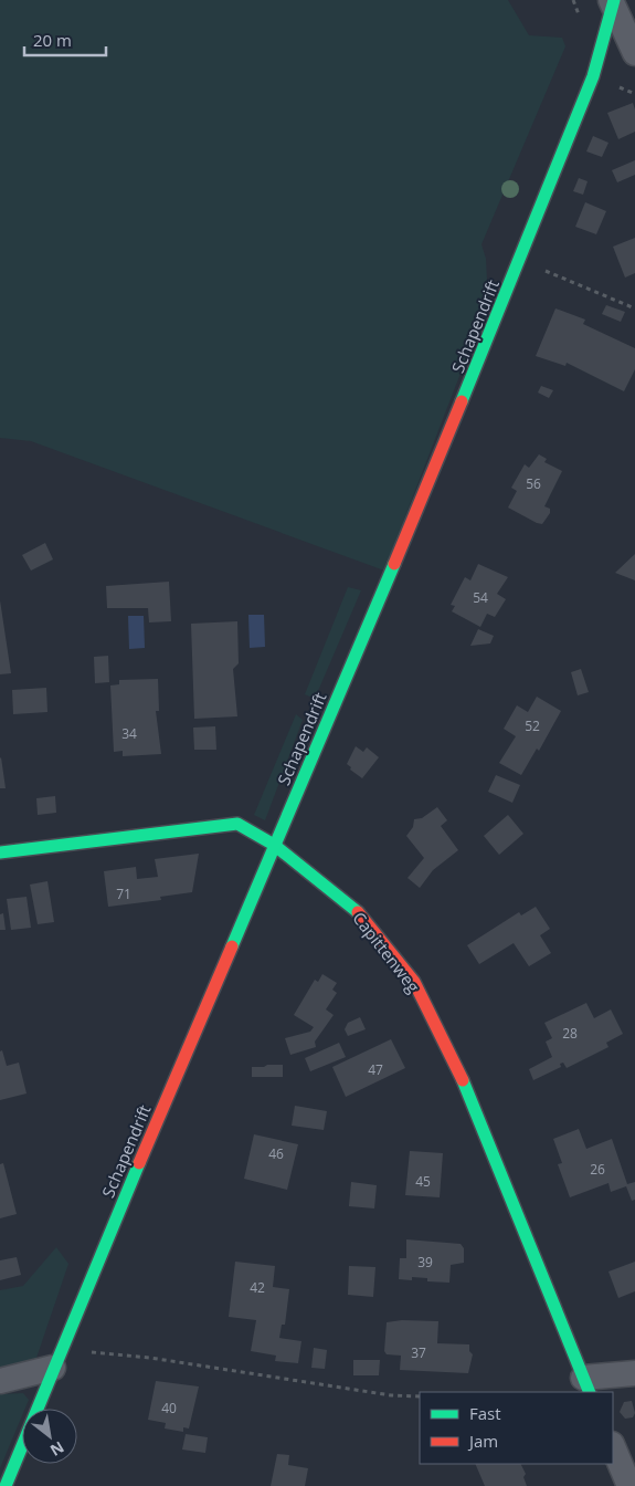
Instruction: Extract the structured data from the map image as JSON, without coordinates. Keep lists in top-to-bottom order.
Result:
{
  "streets": {
    "street": ["Schapendrift", "Capittenweg"]
  },
  "crossings": [
    ["Schapendrift", "Capittenweg"]
  ],
  "house_numbers": [
    "56",
    "54",
    "52",
    "34",
    "71",
    "28",
    "47",
    "46",
    "26",
    "45",
    "39",
    "42",
    "37",
    "40"
  ],
  "legend": ["Fast", "Jam"],
  "scale_bar": "20 m",
  "north": "bottom right"
}
